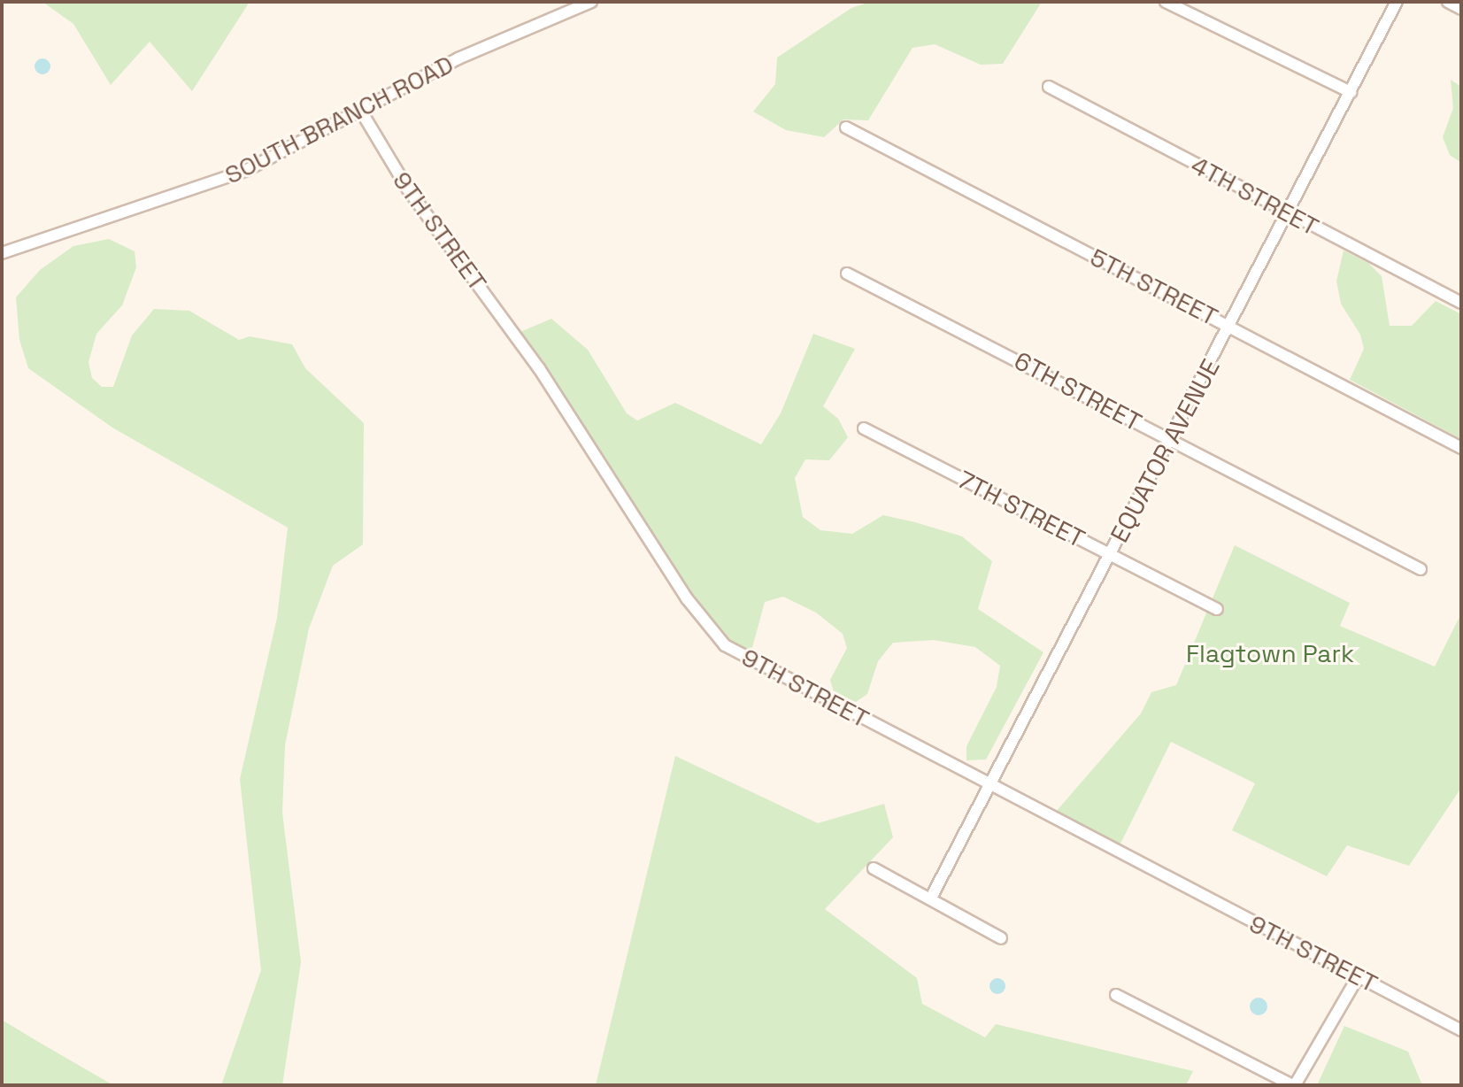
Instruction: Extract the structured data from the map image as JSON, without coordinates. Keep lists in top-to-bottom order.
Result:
{
  "streets": {
    "street": [
      "SOUTH BRANCH ROAD",
      "4TH STREET",
      "9TH STREET",
      "5TH STREET",
      "6TH STREET",
      "EQUATOR AVENUE",
      "7TH STREET"
    ]
  },
  "crossings": [
    ["SOUTH BRANCH ROAD", "9TH STREET"],
    ["4TH STREET", "EQUATOR AVENUE"],
    ["9TH STREET", "EQUATOR AVENUE"],
    ["5TH STREET", "EQUATOR AVENUE"],
    ["6TH STREET", "EQUATOR AVENUE"],
    ["EQUATOR AVENUE", "7TH STREET"]
  ],
  "parks": ["Flagtown Park"]
}
